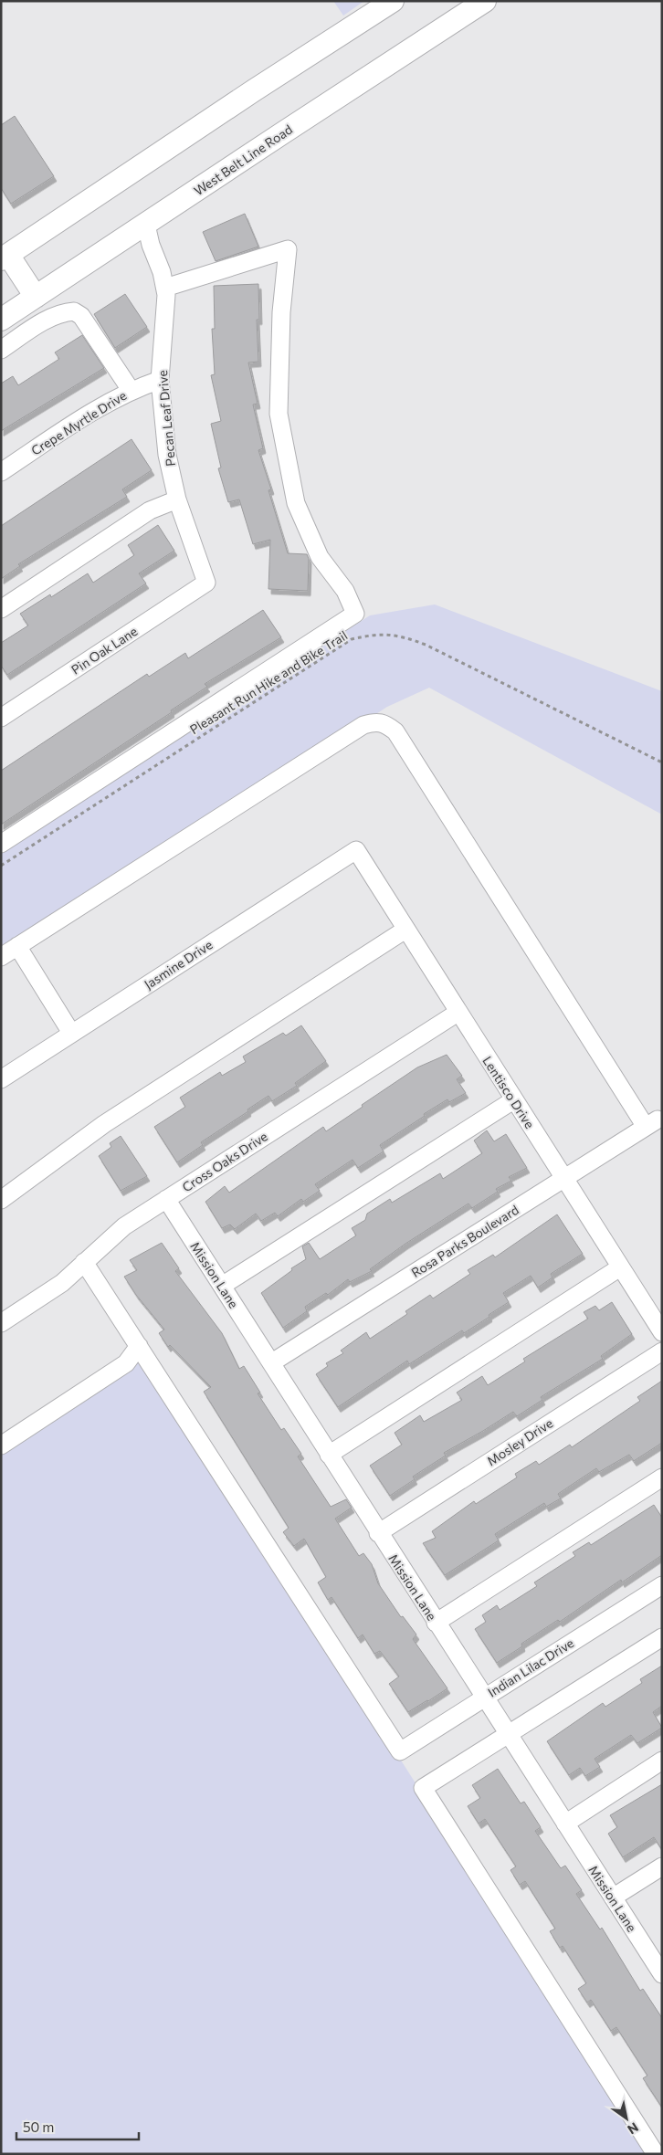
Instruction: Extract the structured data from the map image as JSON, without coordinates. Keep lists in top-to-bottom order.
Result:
{
  "streets": {
    "main road": ["West Belt Line Road"],
    "street": [
      "Pecan Leaf Drive",
      "Crepe Myrtle Drive",
      "Pin Oak Lane",
      "Jasmine Drive",
      "Lentisco Drive",
      "Cross Oaks Drive",
      "Rosa Parks Boulevard",
      "Mission Lane",
      "Mosley Drive",
      "Indian Lilac Drive"
    ],
    "path": ["Pleasant Run Hike and Bike Trail"]
  },
  "crossings": [
    ["West Belt Line Road", "Pecan Leaf Drive"],
    ["Pecan Leaf Drive", "Crepe Myrtle Drive"],
    ["Pecan Leaf Drive", "Pin Oak Lane"],
    ["Jasmine Drive", "Lentisco Drive"],
    ["Lentisco Drive", "Cross Oaks Drive"],
    ["Lentisco Drive", "Rosa Parks Boulevard"],
    ["Cross Oaks Drive", "Mission Lane"],
    ["Rosa Parks Boulevard", "Mission Lane"],
    ["Mission Lane", "Mosley Drive"],
    ["Mission Lane", "Indian Lilac Drive"]
  ],
  "scale_bar": "50 m",
  "north": "bottom right"
}
